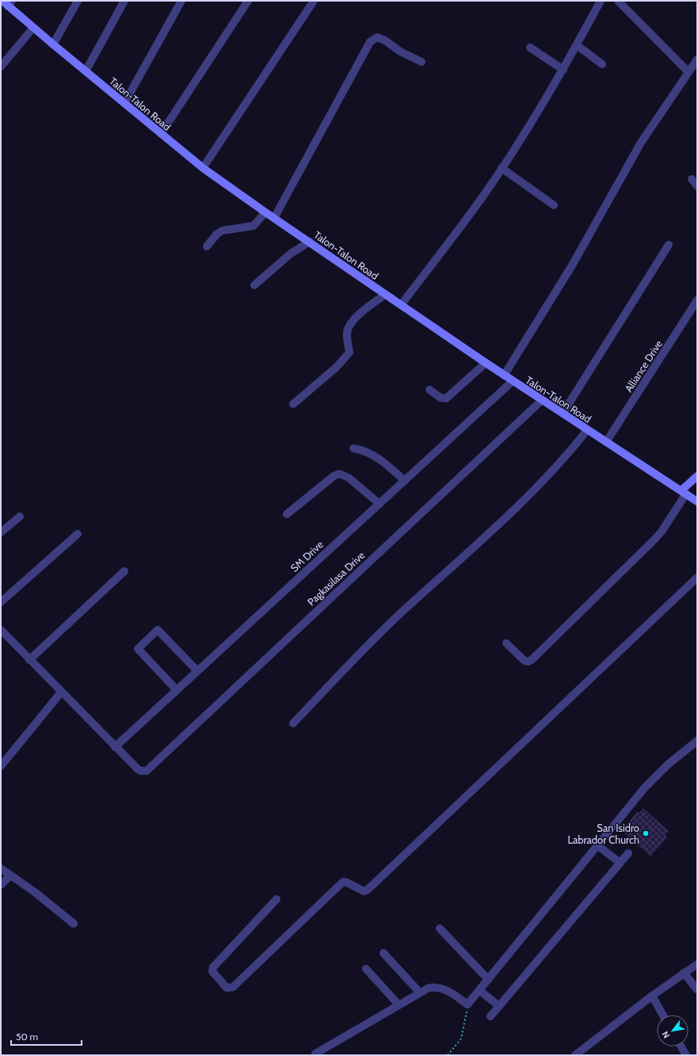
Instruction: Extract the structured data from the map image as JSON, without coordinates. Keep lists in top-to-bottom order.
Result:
{
  "streets": {
    "street": [
      "Talon-Talon Road",
      "Alliance Drive",
      "SM Drive",
      "Pagkasilasa Drive"
    ]
  },
  "crossings": [
    ["Talon-Talon Road", "Alliance Drive"],
    ["Talon-Talon Road", "SM Drive"],
    ["Talon-Talon Road", "Pagkasilasa Drive"],
    ["SM Drive", "Pagkasilasa Drive"]
  ],
  "places": ["San Isidro Labrador Church"],
  "scale_bar": "50 m",
  "north": "bottom left"
}
